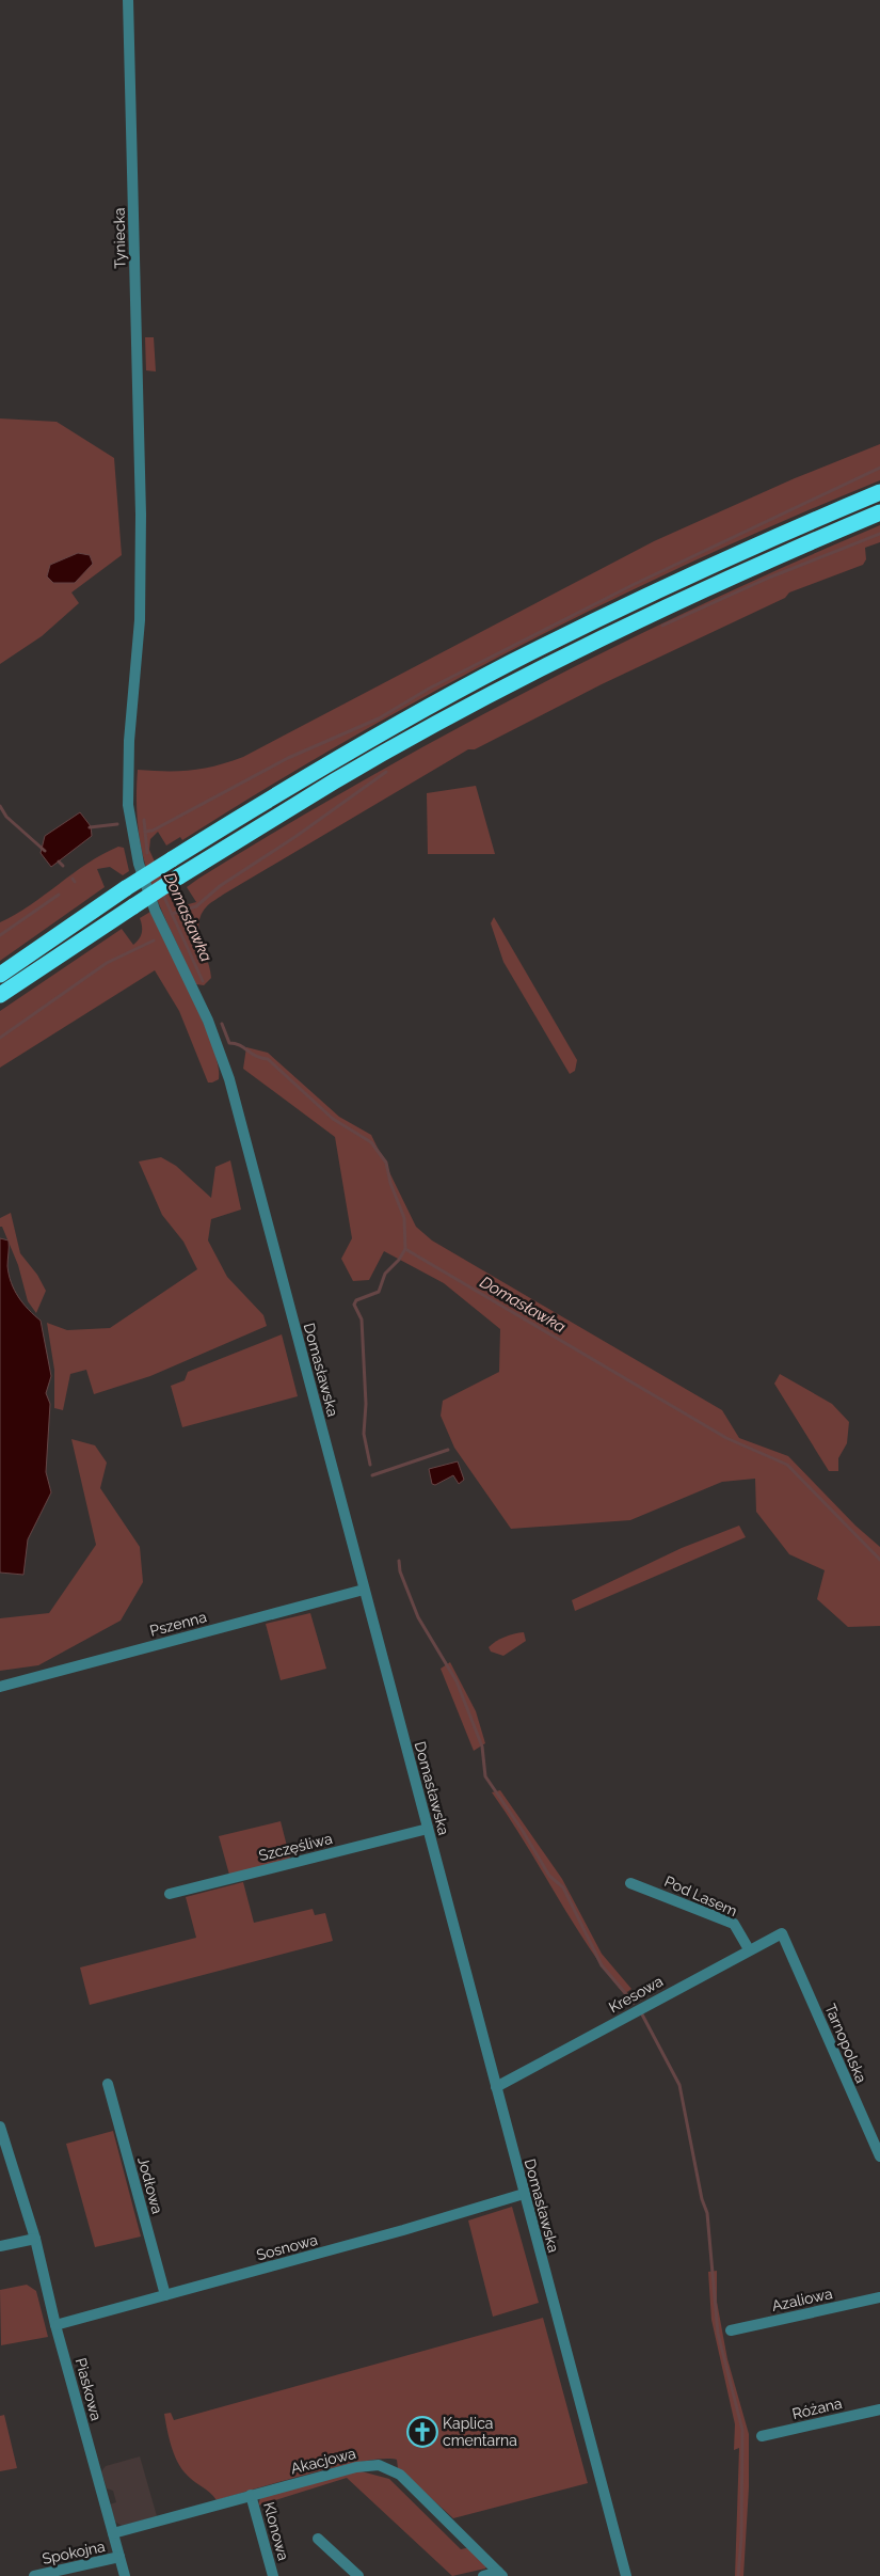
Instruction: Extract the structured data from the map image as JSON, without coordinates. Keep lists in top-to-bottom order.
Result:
{
  "streets": {
    "street": [
      "Tyniecka",
      "Domasławska",
      "Pszenna",
      "Szczęśliwa",
      "Pod Lasem",
      "Kresowa",
      "Tarnopolska",
      "Jodłowa",
      "Sosnowa",
      "Azaliowa",
      "Piaskowa",
      "Różana",
      "Akacjowa",
      "Klonowa",
      "Spokojna"
    ]
  },
  "crossings": [
    ["Tyniecka", "Domasławska"],
    ["Domasławska", "Pszenna"],
    ["Domasławska", "Szczęśliwa"],
    ["Domasławska", "Kresowa"],
    ["Domasławska", "Sosnowa"],
    ["Pod Lasem", "Kresowa"],
    ["Kresowa", "Tarnopolska"],
    ["Jodłowa", "Sosnowa"],
    ["Sosnowa", "Piaskowa"],
    ["Piaskowa", "Akacjowa"],
    ["Piaskowa", "Spokojna"],
    ["Akacjowa", "Klonowa"]
  ],
  "water": ["Domasławka"],
  "places": {
    "church": ["Kaplica cmentarna"]
  }
}
